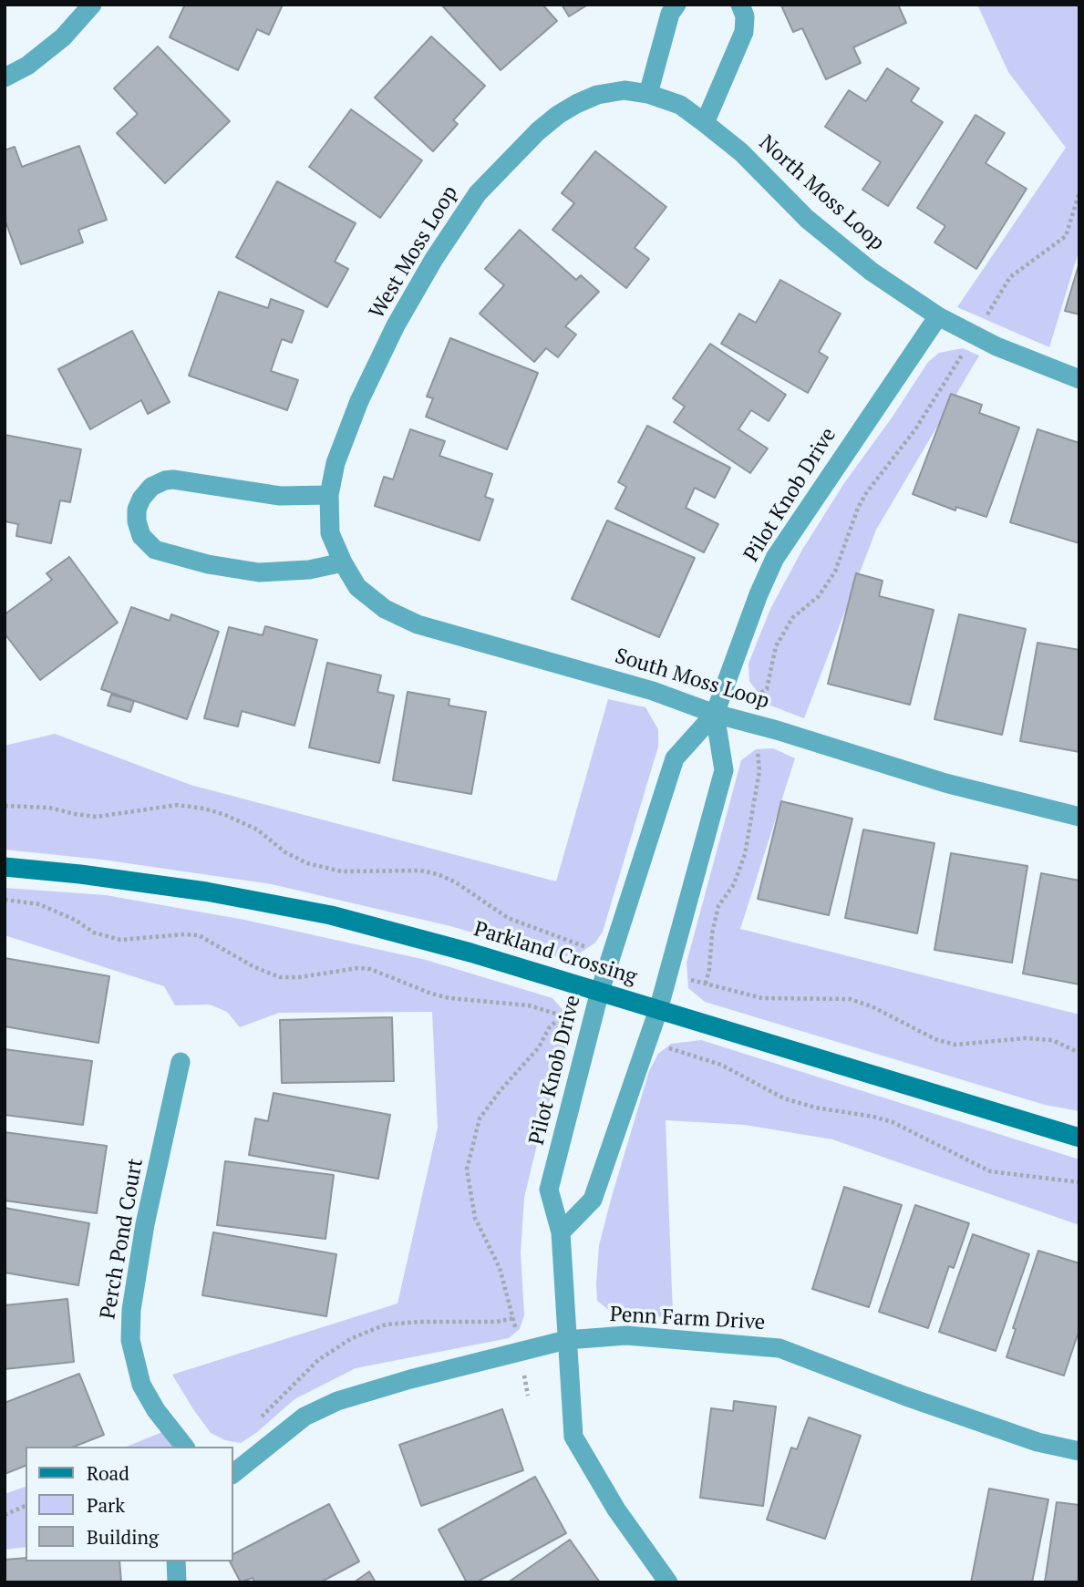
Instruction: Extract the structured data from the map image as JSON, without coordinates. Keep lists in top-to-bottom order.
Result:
{
  "streets": {
    "street": [
      "North Moss Loop",
      "West Moss Loop",
      "Pilot Knob Drive",
      "South Moss Loop",
      "Parkland Crossing",
      "Perch Pond Court",
      "Penn Farm Drive"
    ]
  },
  "crossings": [
    ["North Moss Loop", "West Moss Loop"],
    ["North Moss Loop", "Pilot Knob Drive"],
    ["West Moss Loop", "South Moss Loop"],
    ["Pilot Knob Drive", "South Moss Loop"],
    ["Pilot Knob Drive", "Parkland Crossing"],
    ["Pilot Knob Drive", "Penn Farm Drive"]
  ],
  "legend": ["Road", "Park", "Building"]
}
